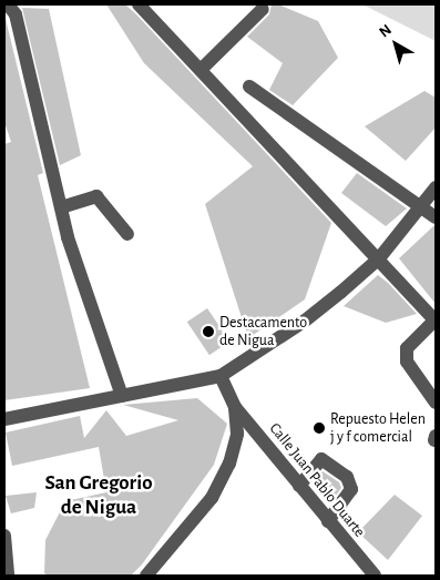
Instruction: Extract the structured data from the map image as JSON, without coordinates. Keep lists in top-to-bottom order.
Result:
{
  "streets": {
    "street": ["Calle Juan Pablo Duarte"]
  },
  "districts": ["San Gregorio de Nigua"],
  "places": ["Destacamento de Nigua", "Repuesto Helen j y f comercial"],
  "north": "top left"
}
